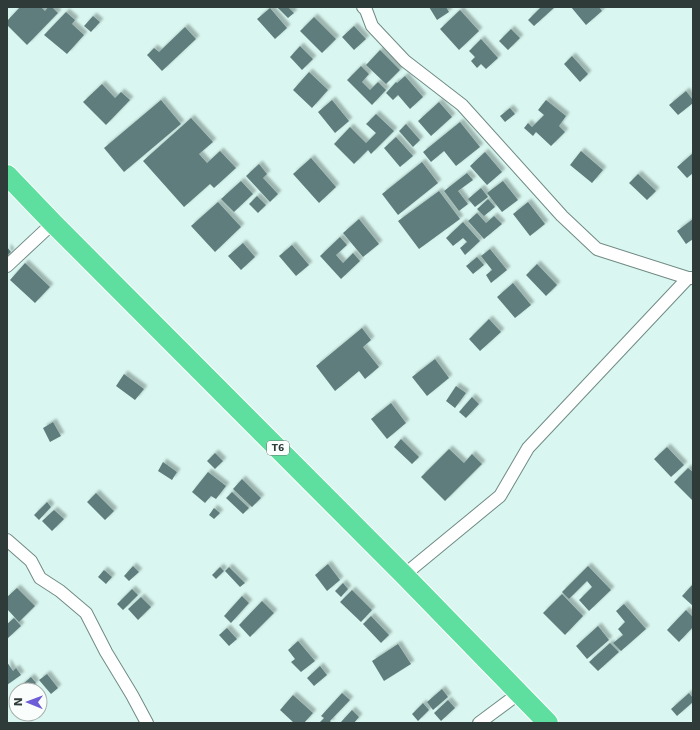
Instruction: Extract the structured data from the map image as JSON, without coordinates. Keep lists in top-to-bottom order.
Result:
{
  "streets": {
    "highway": ["T6"]
  },
  "north": "left"
}
